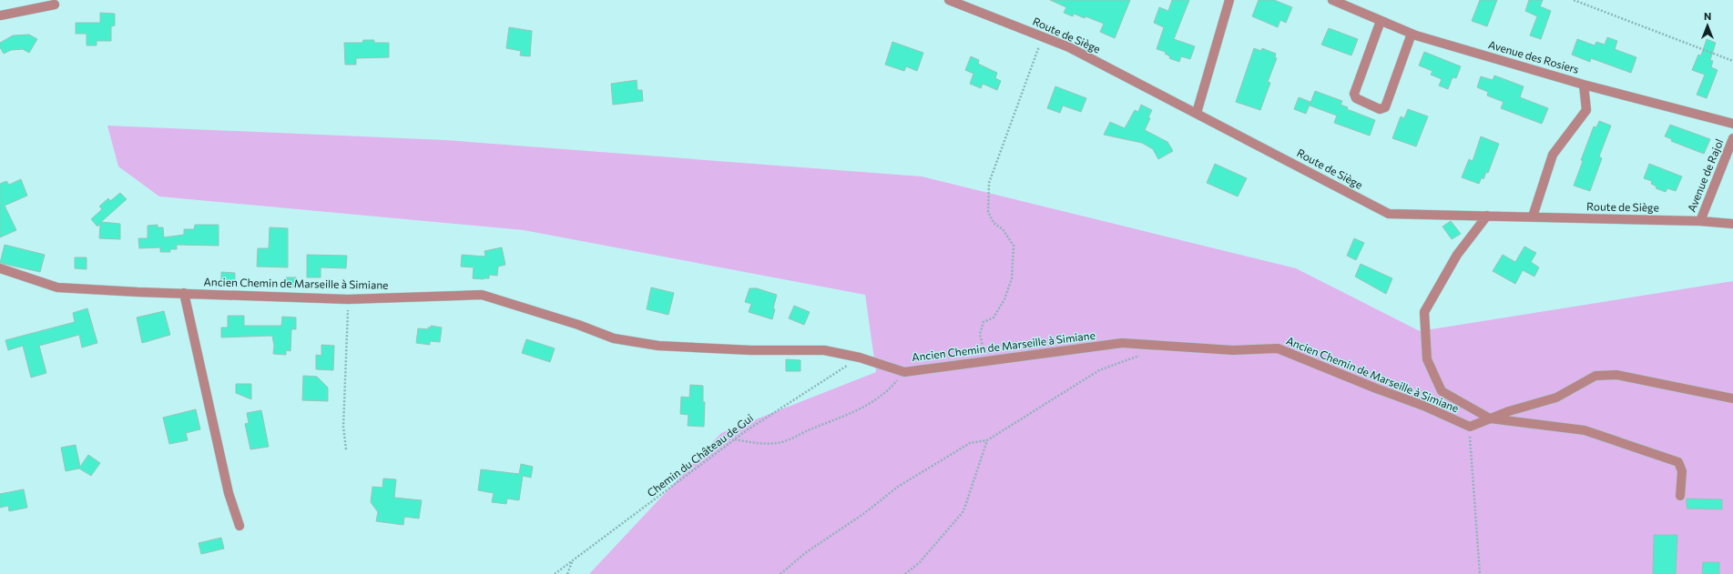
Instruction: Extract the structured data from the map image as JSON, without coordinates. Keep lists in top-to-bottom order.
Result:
{
  "streets": {
    "street": [
      "Route de Siège",
      "Avenue des Rosiers",
      "Avenue de Rajol",
      "Ancien Chemin de Marseille à Simiane"
    ],
    "path": ["Chemin du Château de Gui"]
  },
  "crossings": [
    ["Route de Siège", "Avenue de Rajol"],
    ["Ancien Chemin de Marseille à Simiane", "Chemin du Château de Gui"]
  ],
  "north": "top"
}
